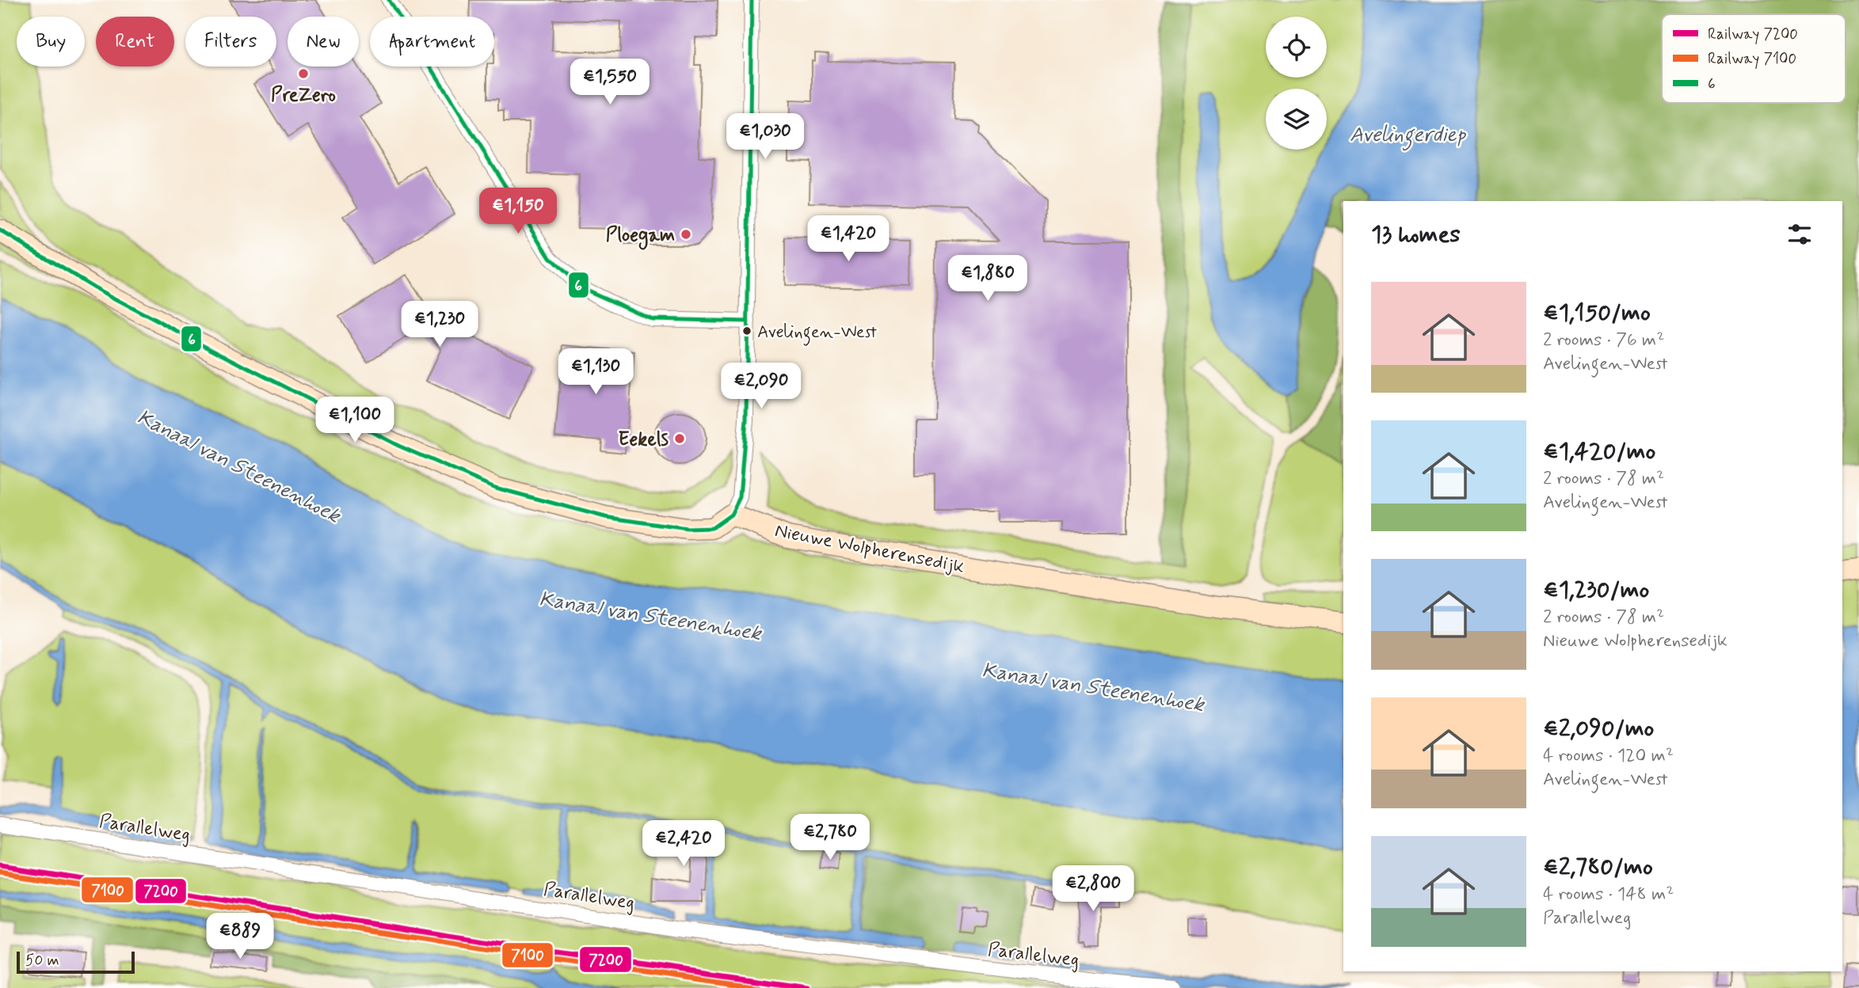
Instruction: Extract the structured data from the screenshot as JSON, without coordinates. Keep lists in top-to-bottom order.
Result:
{
  "streets": {
    "street": ["Nieuwe Wolpherensedijk", "Parallelweg"]
  },
  "water": ["Avelingerdiep", "Kanaal van Steenenhoek"],
  "places": [
    "PreZero",
    "Ploegam",
    "Avelingen-West",
    "Eekels"
  ],
  "lines": ["transit line 6", "rail line 7200", "rail line 7100"],
  "legend": ["Railway 7200", "Railway 7100", "6"],
  "scale_bar": "50 m",
  "page": {
    "chip": [
      "Buy",
      "Rent",
      "Filters",
      "New",
      "Apartment"
    ],
    "price": [
      "€1,550",
      "€1,030",
      "€1,150",
      "€1,420",
      "€1,880",
      "€1,230",
      "€1,130",
      "€2,090",
      "€1,100",
      "€2,780",
      "€2,420",
      "€2,800",
      "€889"
    ],
    "heading": "13 homes",
    "list": [
      {
        "name": "€1,150/mo",
        "note": "2 rooms · 76 m² · Avelingen-West"
      },
      {
        "name": "€1,420/mo",
        "note": "2 rooms · 78 m² · Avelingen-West"
      },
      {
        "name": "€1,230/mo",
        "note": "2 rooms · 78 m² · Nieuwe Wolpherensedijk"
      },
      {
        "name": "€2,090/mo",
        "note": "4 rooms · 120 m² · Avelingen-West"
      },
      {
        "name": "€2,780/mo",
        "note": "4 rooms · 148 m² · Parallelweg"
      }
    ],
    "scale": "50 m"
  }
}
